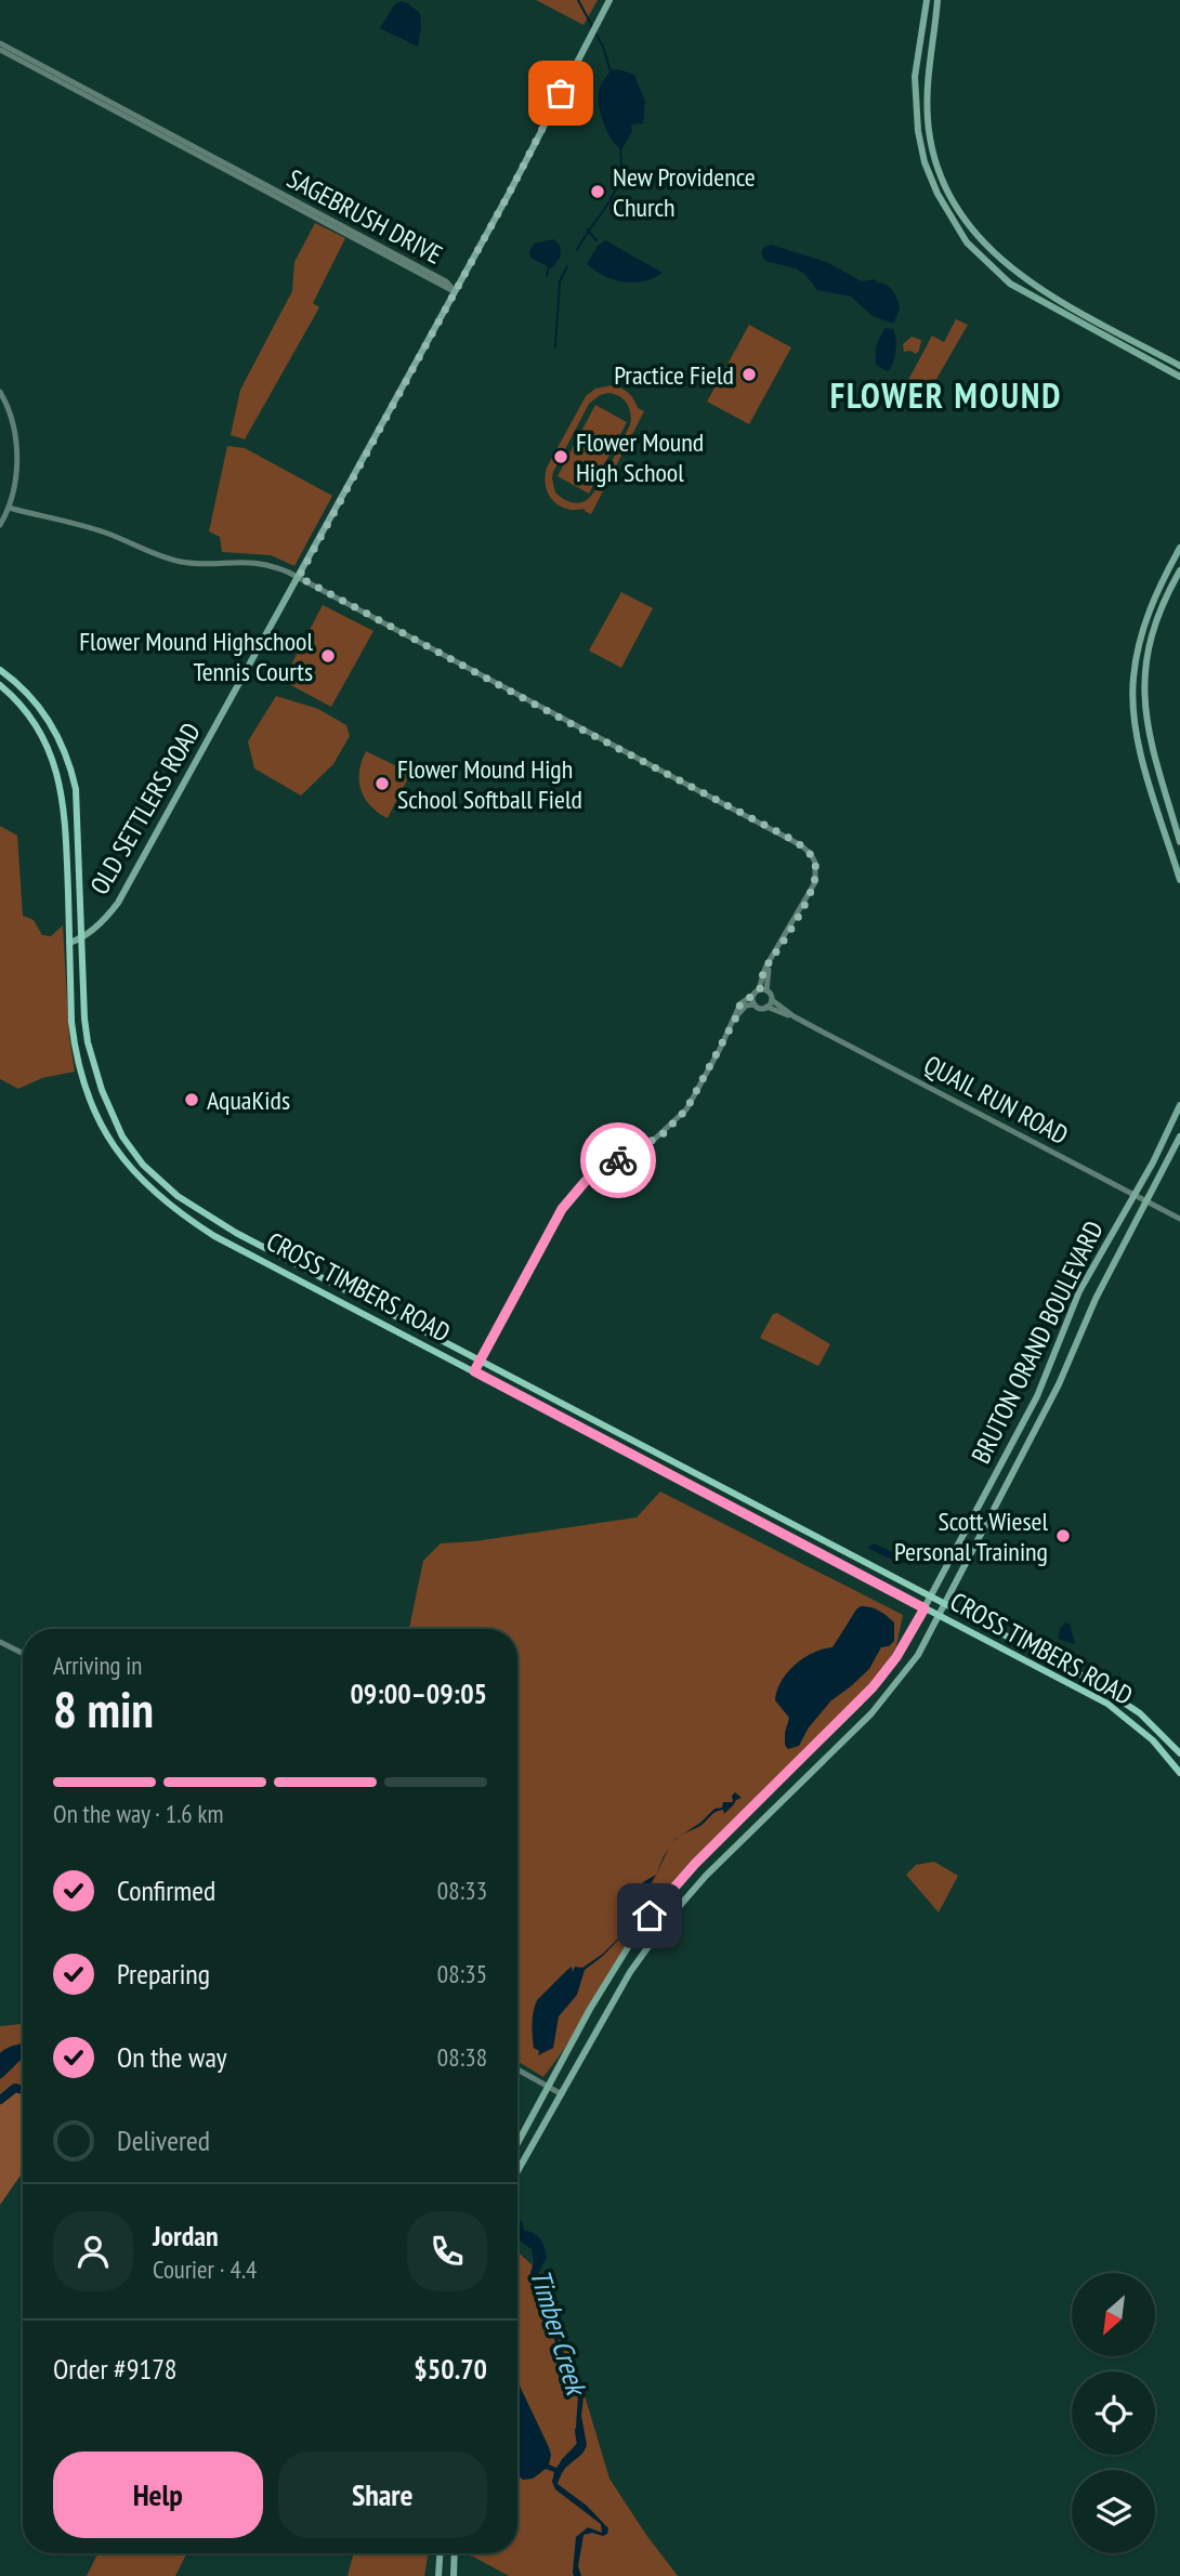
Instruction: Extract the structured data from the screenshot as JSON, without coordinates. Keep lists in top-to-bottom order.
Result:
{
  "streets": {
    "main road": ["OLD SETTLERS ROAD", "CROSS TIMBERS ROAD", "BRUTON ORAND BOULEVARD"],
    "street": ["SAGEBRUSH DRIVE", "QUAIL RUN ROAD"]
  },
  "crossings": [
    ["SAGEBRUSH DRIVE", "OLD SETTLERS ROAD"],
    ["OLD SETTLERS ROAD", "CROSS TIMBERS ROAD"],
    ["QUAIL RUN ROAD", "BRUTON ORAND BOULEVARD"],
    ["CROSS TIMBERS ROAD", "BRUTON ORAND BOULEVARD"]
  ],
  "districts": ["FLOWER MOUND"],
  "water": ["Timber Creek"],
  "places": [
    "New Providence Church",
    "Practice Field",
    "Flower Mound High School",
    "Flower Mound Highschool Tennis Courts",
    "Flower Mound High School Softball Field",
    "AquaKids",
    "Scott Wiesel Personal Training"
  ],
  "north": "bottom left",
  "page": {
    "heading": ["8 min", "Arriving in", "09:00–09:05"],
    "panel": [
      "Jordan",
      "Courier · 4.4",
      "Order #9178",
      "$50.70"
    ],
    "bar": "On the way · 1.6 km",
    "list": [
      ["Confirmed", "08:33"],
      ["Preparing", "08:35"],
      ["On the way", "08:38"],
      "Delivered"
    ],
    "buttons": ["Help", "Share"]
  }
}
